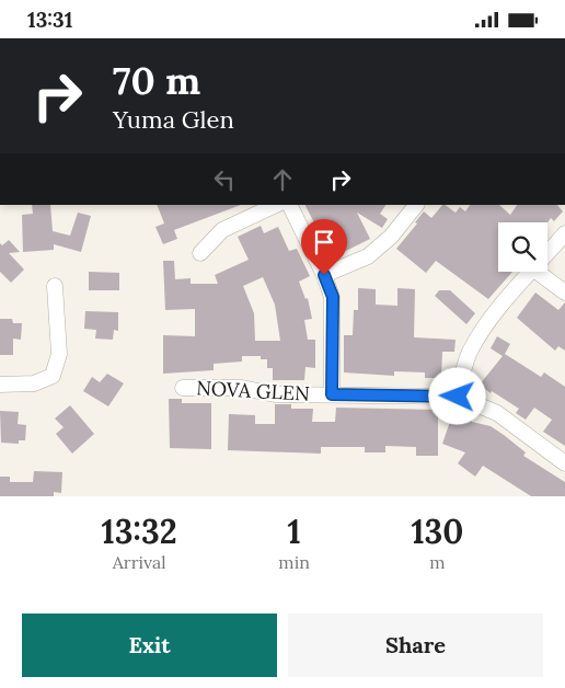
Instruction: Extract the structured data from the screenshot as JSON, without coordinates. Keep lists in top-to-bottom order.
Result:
{
  "streets": {
    "street": ["NOVA GLEN"]
  },
  "page": {
    "status": "13:31",
    "turn": ["70 m", "Yuma Glen"],
    "eta": [
      "13:32",
      "Arrival",
      "1",
      "min",
      "130",
      "m"
    ],
    "buttons": ["Exit", "Share"]
  }
}
